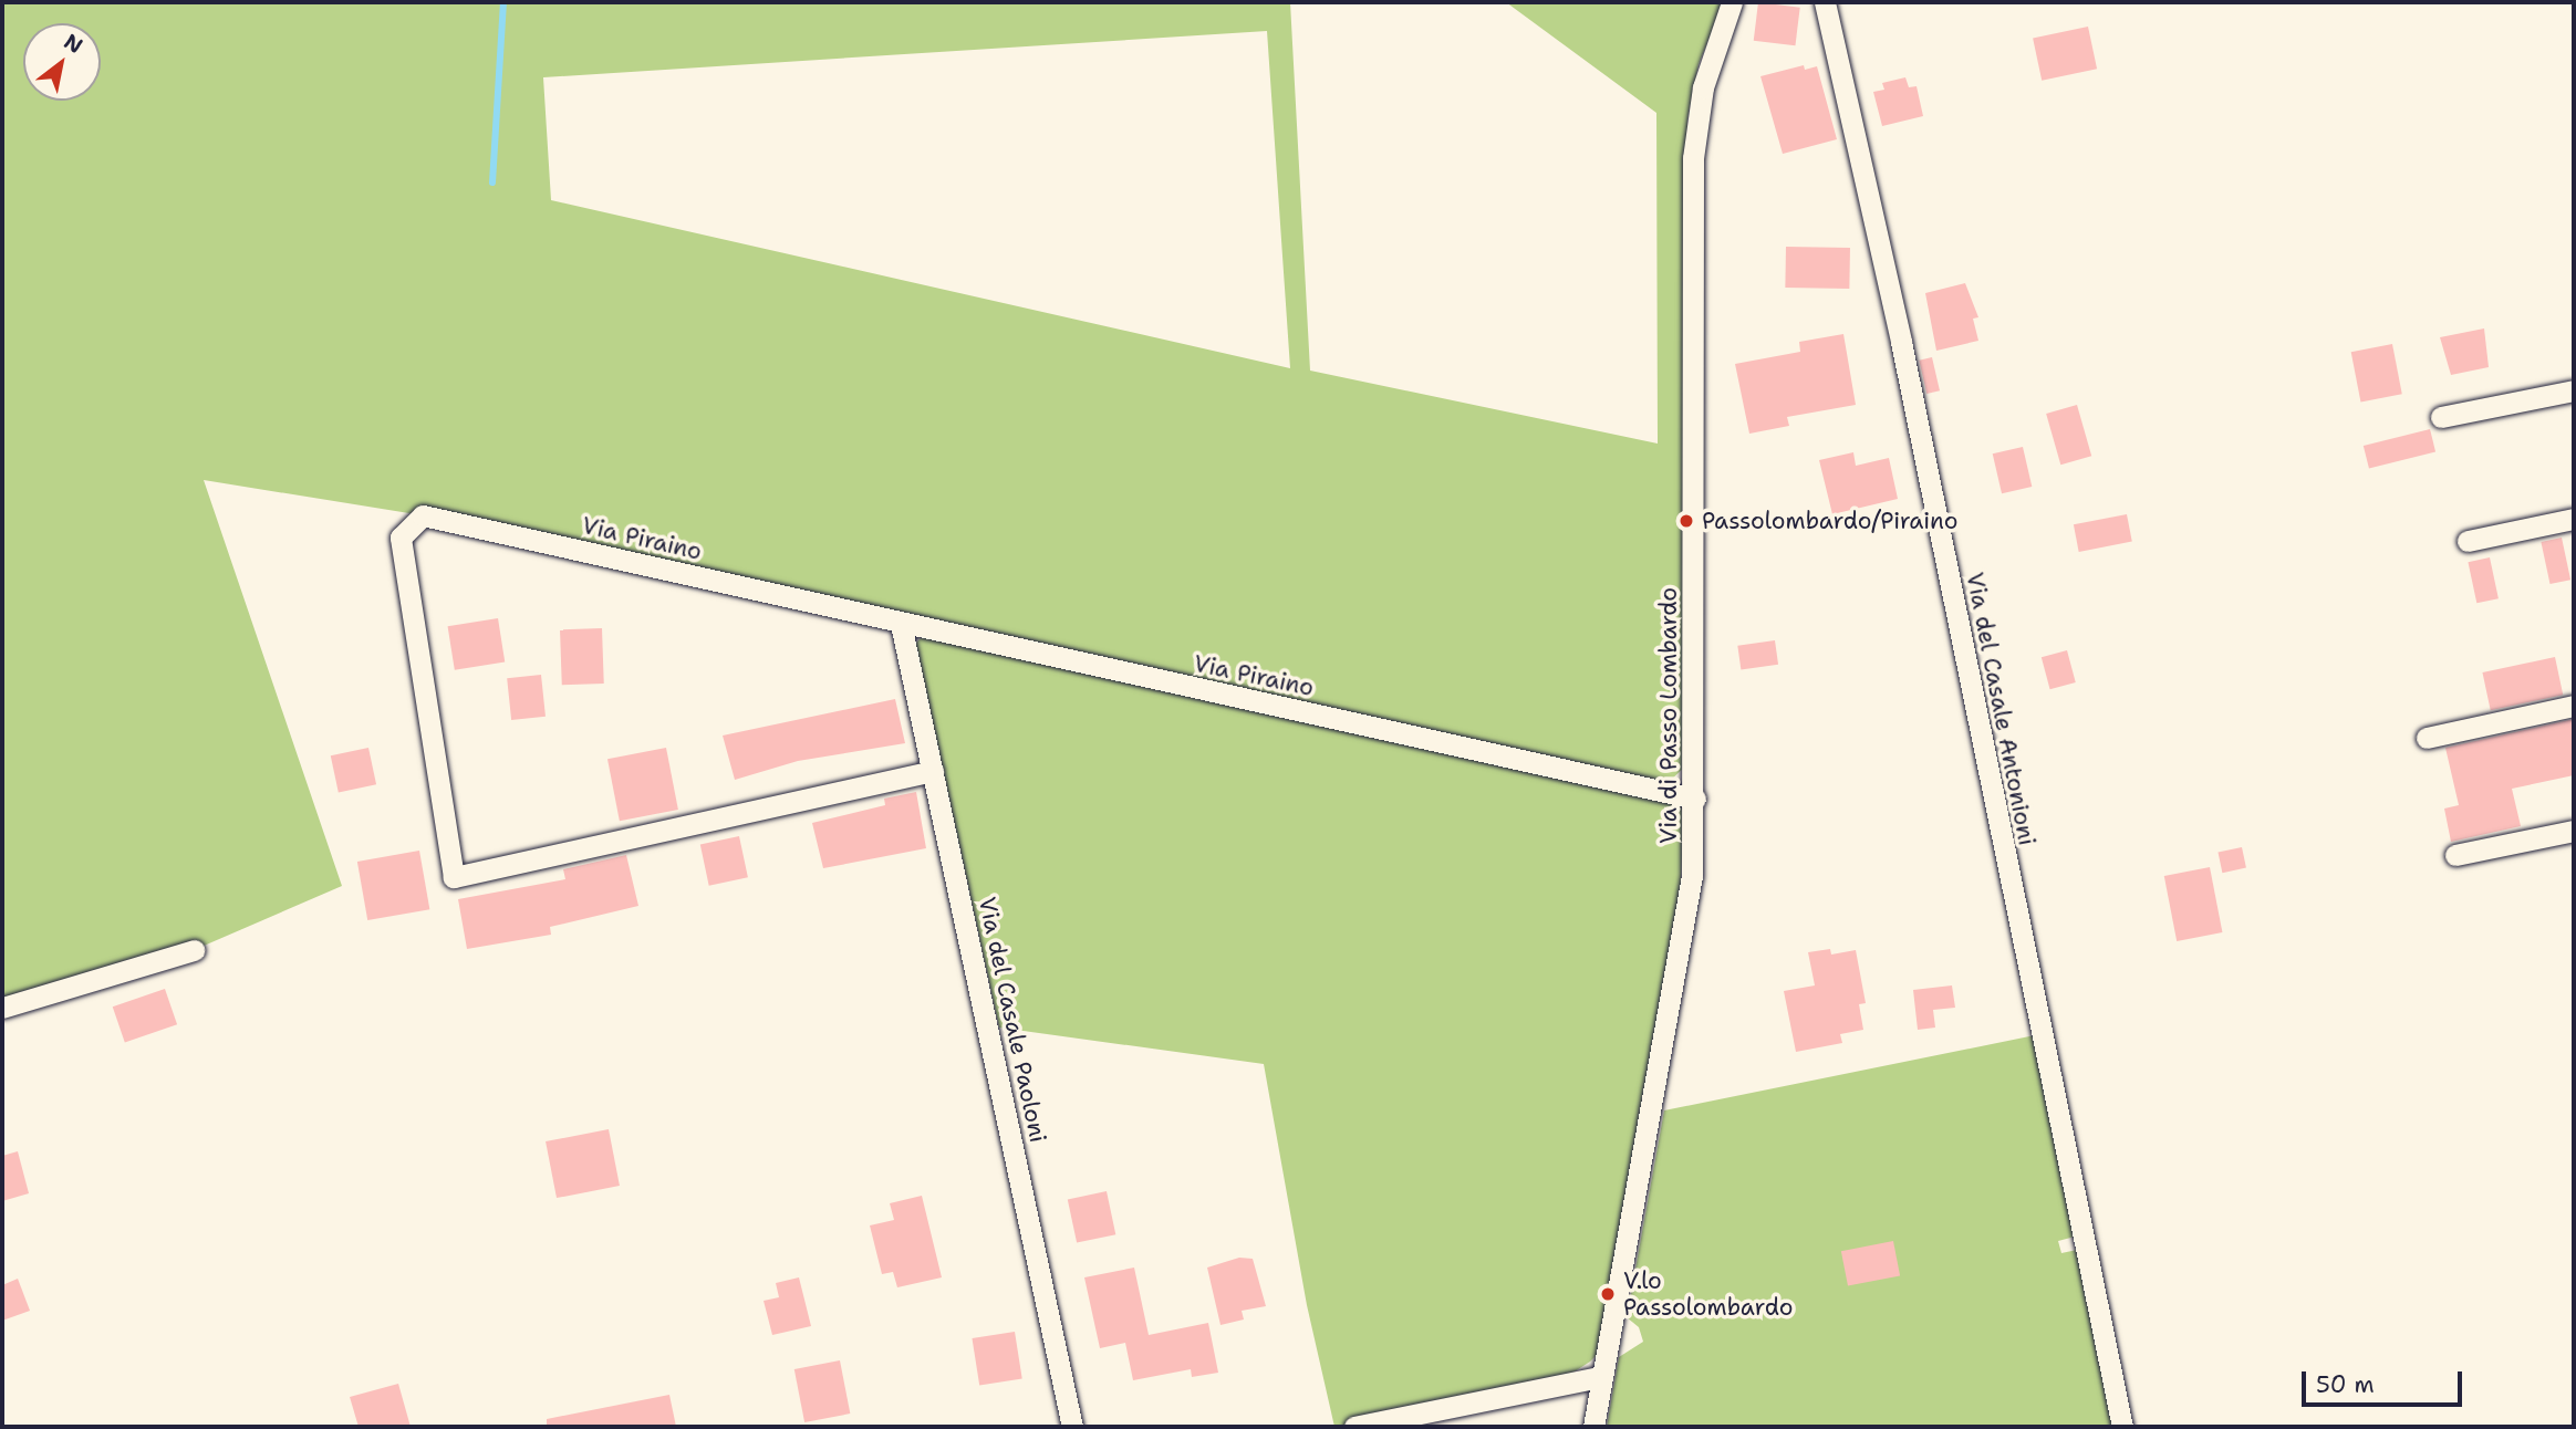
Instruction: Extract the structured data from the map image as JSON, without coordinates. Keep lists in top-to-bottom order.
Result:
{
  "streets": {
    "street": [
      "Via Piraino",
      "Via del Casale Antonioni",
      "Via di Passo Lombardo",
      "Via del Casale Paoloni"
    ]
  },
  "crossings": [
    ["Via Piraino", "Via di Passo Lombardo"],
    ["Via Piraino", "Via del Casale Paoloni"]
  ],
  "places": ["Passolombardo/Piraino", "V.lo Passolombardo"],
  "scale_bar": "50 m",
  "north": "top right"
}
